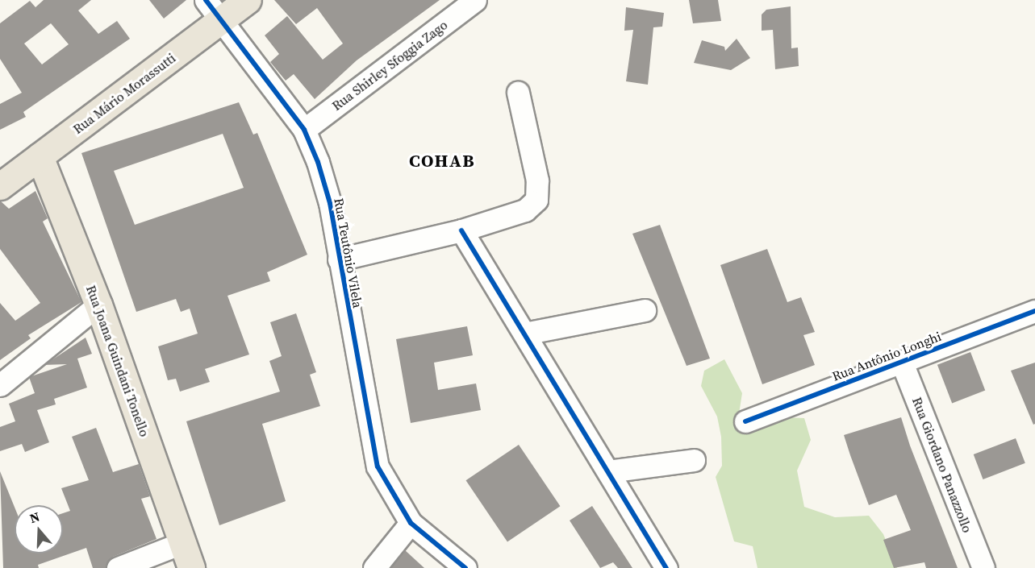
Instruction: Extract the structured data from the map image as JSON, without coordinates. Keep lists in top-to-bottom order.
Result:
{
  "streets": {
    "main road": ["Rua Mário Morassutti", "Rua Joana Guindani Tonello"],
    "street": [
      "Rua Shirley Sfoggia Zago",
      "Rua Teutônio Vilela",
      "Rua Antônio Longhi",
      "Rua Giordano Panazzollo"
    ]
  },
  "crossings": [
    ["Rua Shirley Sfoggia Zago", "Rua Teutônio Vilela"],
    ["Rua Mário Morassutti", "Rua Teutônio Vilela"],
    ["Rua Mário Morassutti", "Rua Joana Guindani Tonello"],
    ["Rua Antônio Longhi", "Rua Giordano Panazzollo"]
  ],
  "districts": ["COHAB"],
  "north": "top"
}
